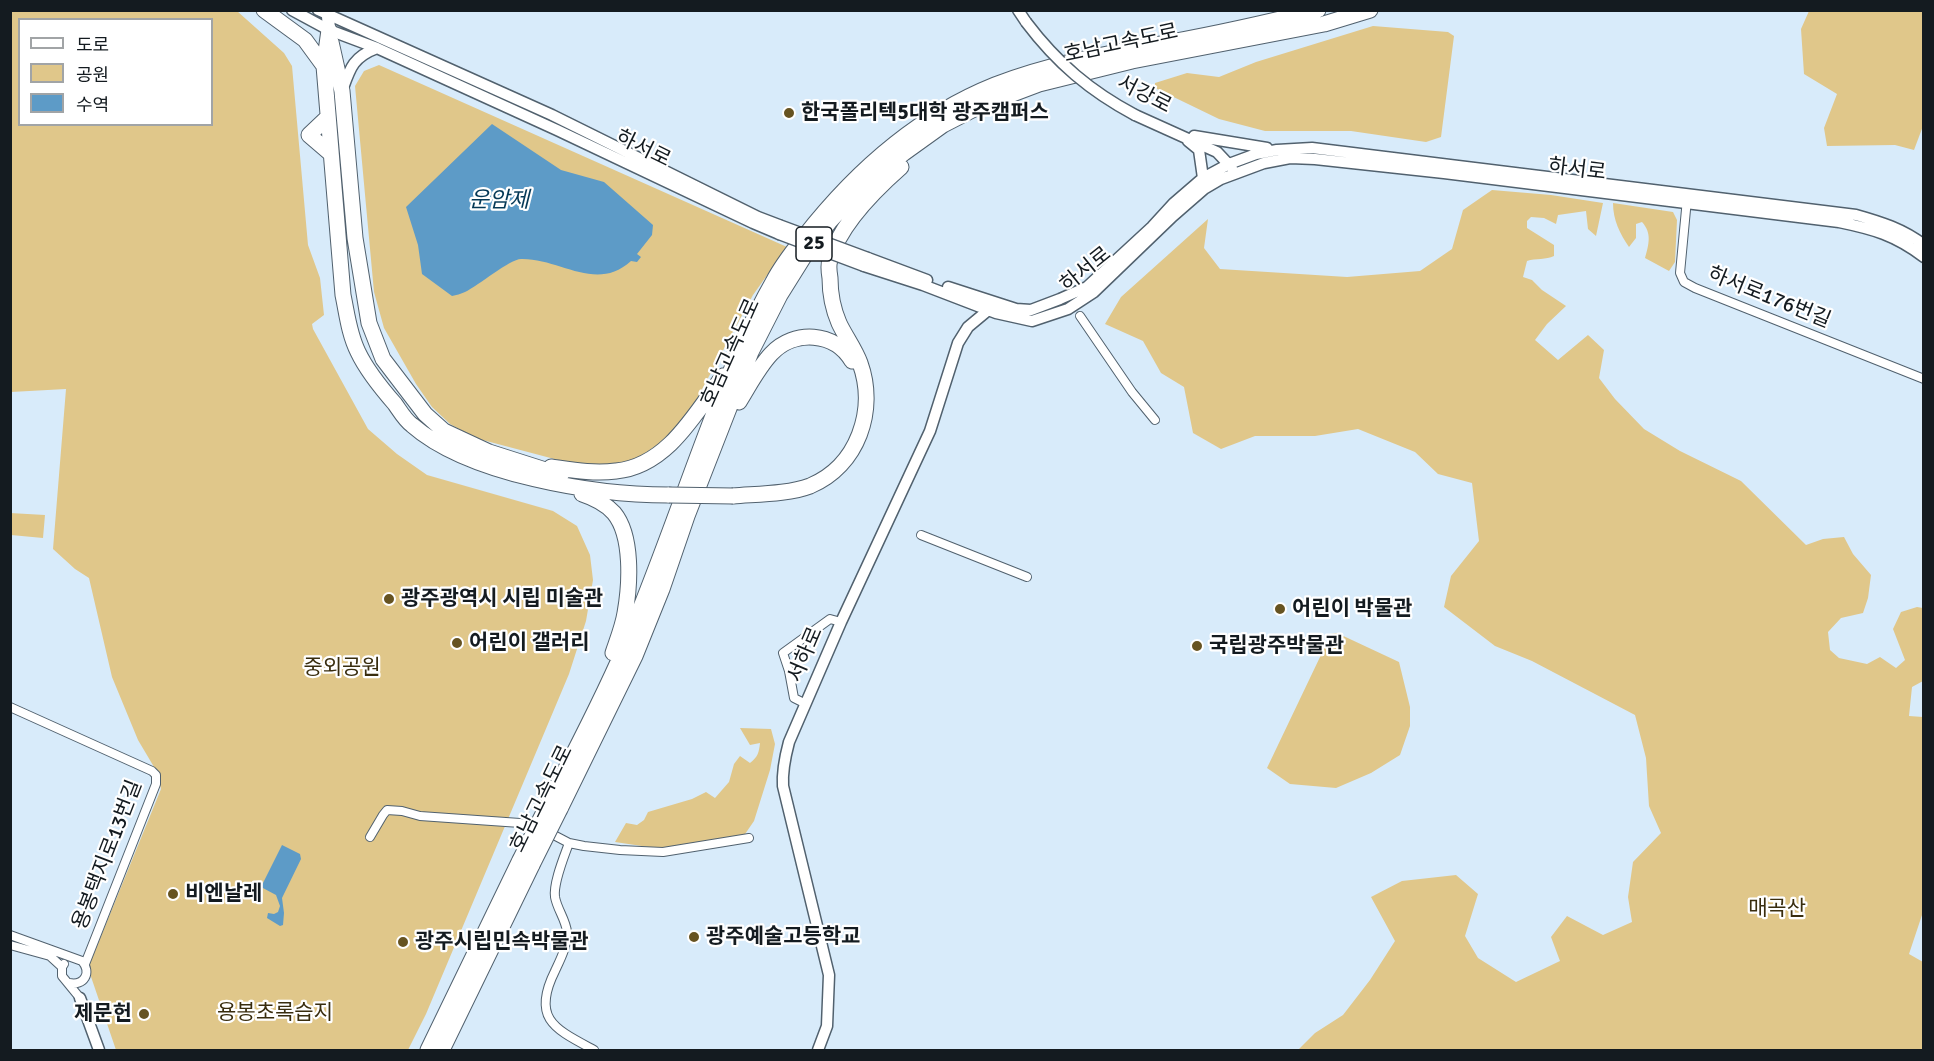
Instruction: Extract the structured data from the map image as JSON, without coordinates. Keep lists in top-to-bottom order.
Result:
{
  "streets": {
    "highway": ["호남고속도로", "25"],
    "main road": ["서강로", "하서로", "서하로"],
    "street": ["하서로176번길", "용봉택지로13번길"]
  },
  "crossings": [
    ["서강로", "하서로"],
    ["하서로", "하서로176번길"],
    ["하서로", "서하로"]
  ],
  "water": ["운암제"],
  "parks": ["중외공원", "매곡산", "용봉초록습지"],
  "places": [
    "한국폴리텍5대학 광주캠퍼스",
    "광주광역시 시립 미술관",
    "어린이 박물관",
    "어린이 갤러리",
    "국립광주박물관",
    "비엔날레",
    "광주예술고등학교",
    "광주시립민속박물관",
    "제문헌"
  ],
  "legend": ["도로", "공원", "수역"]
}
